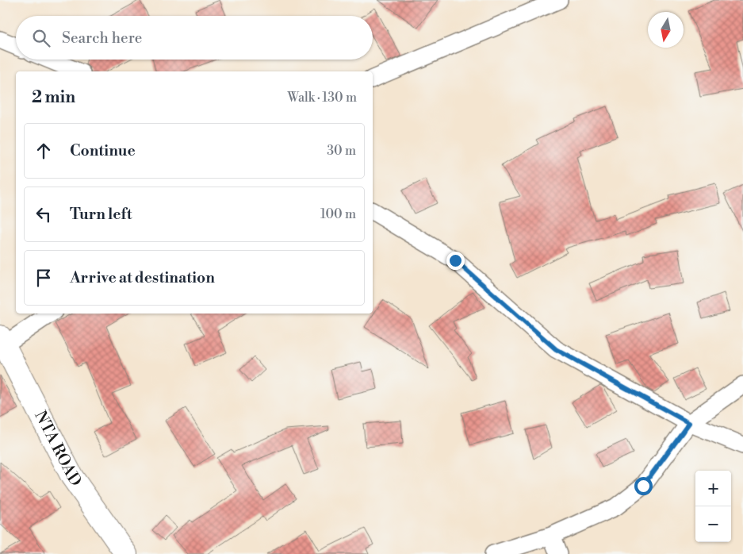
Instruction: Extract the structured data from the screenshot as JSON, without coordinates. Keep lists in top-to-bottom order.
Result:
{
  "streets": {
    "street": ["NTA ROAD"]
  },
  "north": "bottom",
  "page": {
    "search": "Search here",
    "heading": ["2 min", "Walk · 130 m"],
    "list": [
      ["Continue", "30 m"],
      ["Turn left", "100 m"],
      "Arrive at destination"
    ],
    "map_buttons": ["+", "−"]
  }
}
